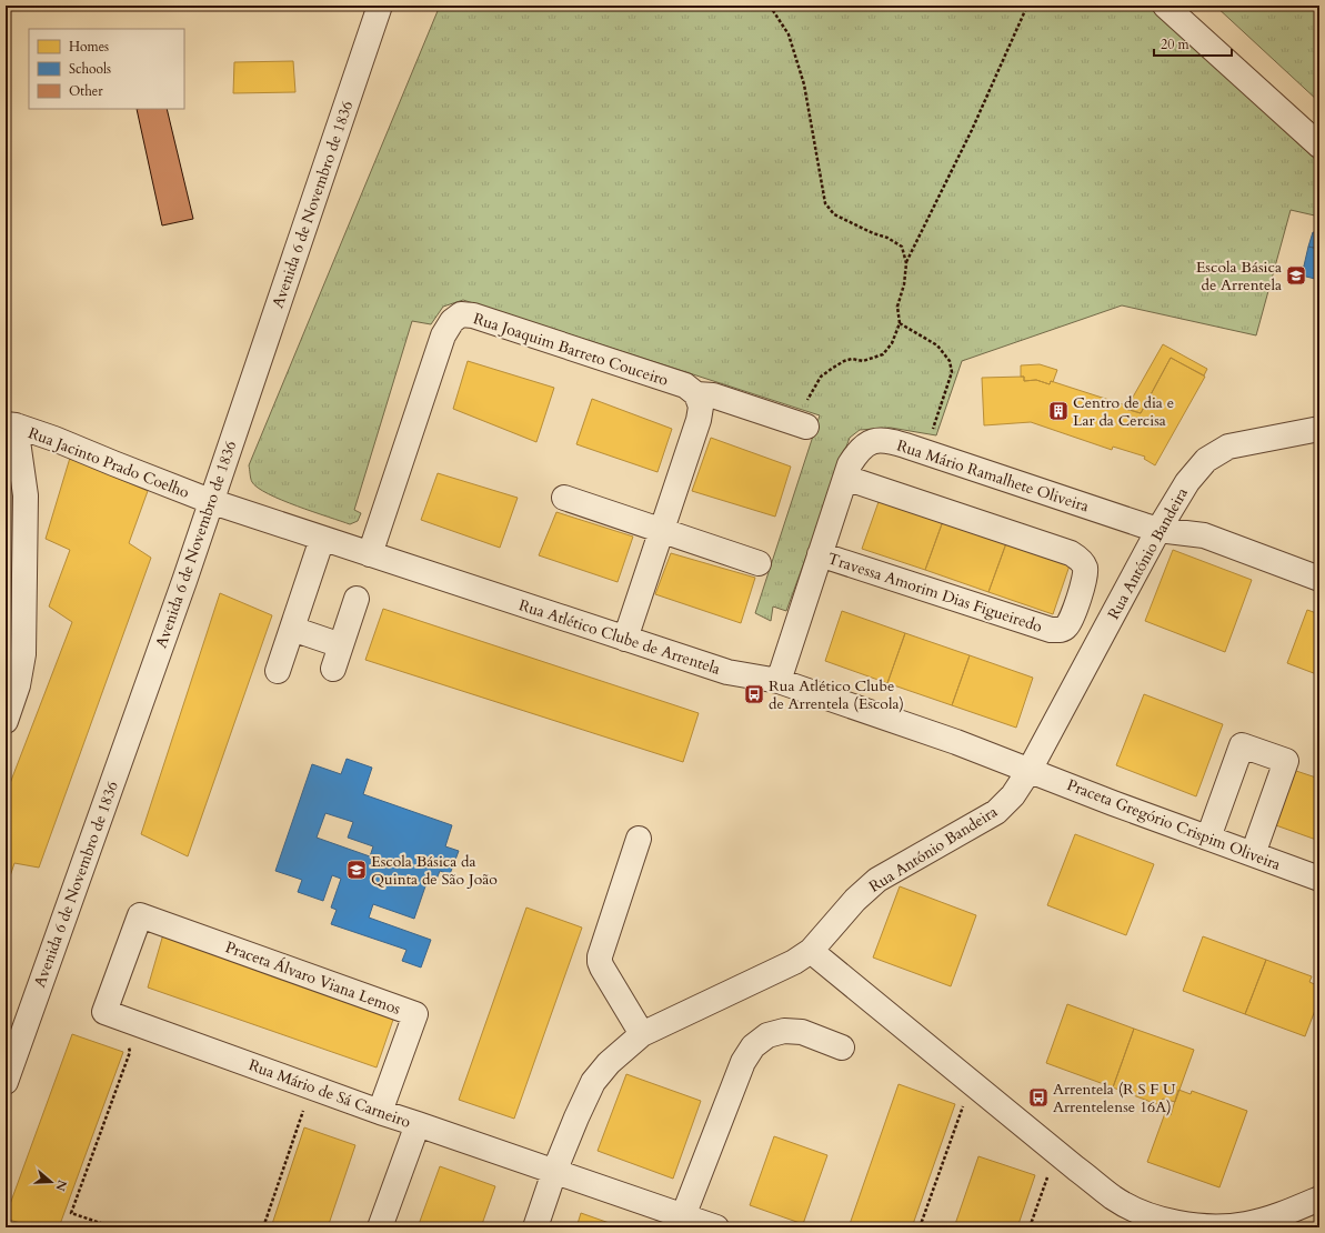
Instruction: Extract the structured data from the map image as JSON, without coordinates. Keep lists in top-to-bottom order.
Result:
{
  "streets": {
    "street": [
      "Avenida 6 de Novembro de 1836",
      "Rua Joaquim Barreto Couceiro",
      "Rua Jacinto Prado Coelho",
      "Rua Mário Ramalhete Oliveira",
      "Rua António Bandeira",
      "Travessa Amorim Dias Figueiredo",
      "Rua Atlético Clube de Arrentela",
      "Praceta Gregório Crispim Oliveira",
      "Praceta Álvaro Viana Lemos",
      "Rua Mário de Sá Carneiro"
    ]
  },
  "crossings": [
    ["Avenida 6 de Novembro de 1836", "Rua Jacinto Prado Coelho"],
    ["Avenida 6 de Novembro de 1836", "Rua Atlético Clube de Arrentela"],
    ["Rua Joaquim Barreto Couceiro", "Rua Atlético Clube de Arrentela"],
    ["Rua Jacinto Prado Coelho", "Rua Atlético Clube de Arrentela"],
    ["Rua Mário Ramalhete Oliveira", "Rua António Bandeira"],
    ["Rua Mário Ramalhete Oliveira", "Travessa Amorim Dias Figueiredo"],
    ["Rua Mário Ramalhete Oliveira", "Rua Atlético Clube de Arrentela"],
    ["Rua António Bandeira", "Rua Atlético Clube de Arrentela"],
    ["Rua António Bandeira", "Praceta Gregório Crispim Oliveira"],
    ["Rua António Bandeira", "Rua Mário de Sá Carneiro"],
    ["Rua Atlético Clube de Arrentela", "Praceta Gregório Crispim Oliveira"],
    ["Praceta Álvaro Viana Lemos", "Rua Mário de Sá Carneiro"]
  ],
  "places": {
    "school or university": ["Escola Básica de Arrentela", "Escola Básica da Quinta de São João"],
    "building": ["Centro de dia e Lar da Cercisa"],
    "bus stop": ["Rua Atlético Clube de Arrentela (Escola)", "Arrentela (R S F U Arrentelense 16A)"]
  },
  "legend": ["Homes", "Schools", "Other"],
  "scale_bar": "20 m",
  "north": "right"
}
